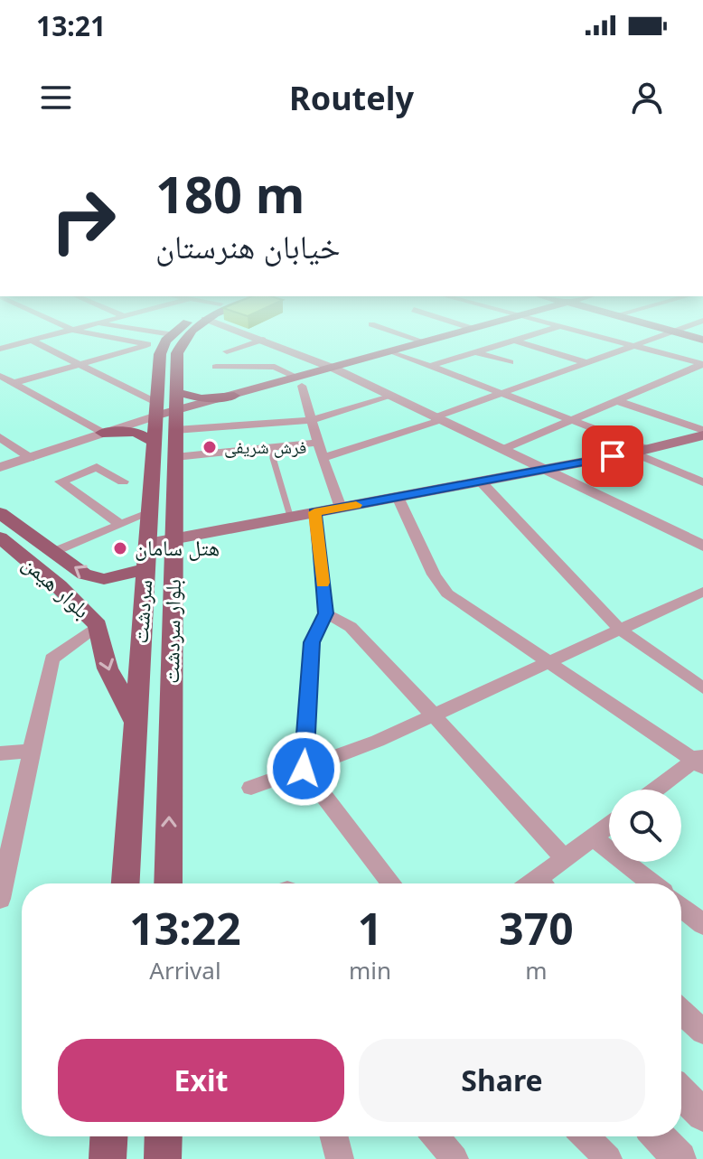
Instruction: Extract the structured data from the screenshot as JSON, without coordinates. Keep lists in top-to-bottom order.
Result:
{
  "streets": {
    "main road": ["بلوار هیمن", "سردشت", "بلوار سردشت"]
  },
  "crossings": [
    ["بلوار هیمن", "سردشت"],
    ["سردشت", "بلوار سردشت"]
  ],
  "one_way": ["بلوار سردشت"],
  "places": ["فرش شریفی", "هتل سامان"],
  "page": {
    "status": "13:21",
    "header": "Routely",
    "turn": ["180 m", "خیابان هنرستان"],
    "eta": [
      "13:22",
      "Arrival",
      "1",
      "min",
      "370",
      "m"
    ],
    "buttons": ["Exit", "Share"]
  }
}
